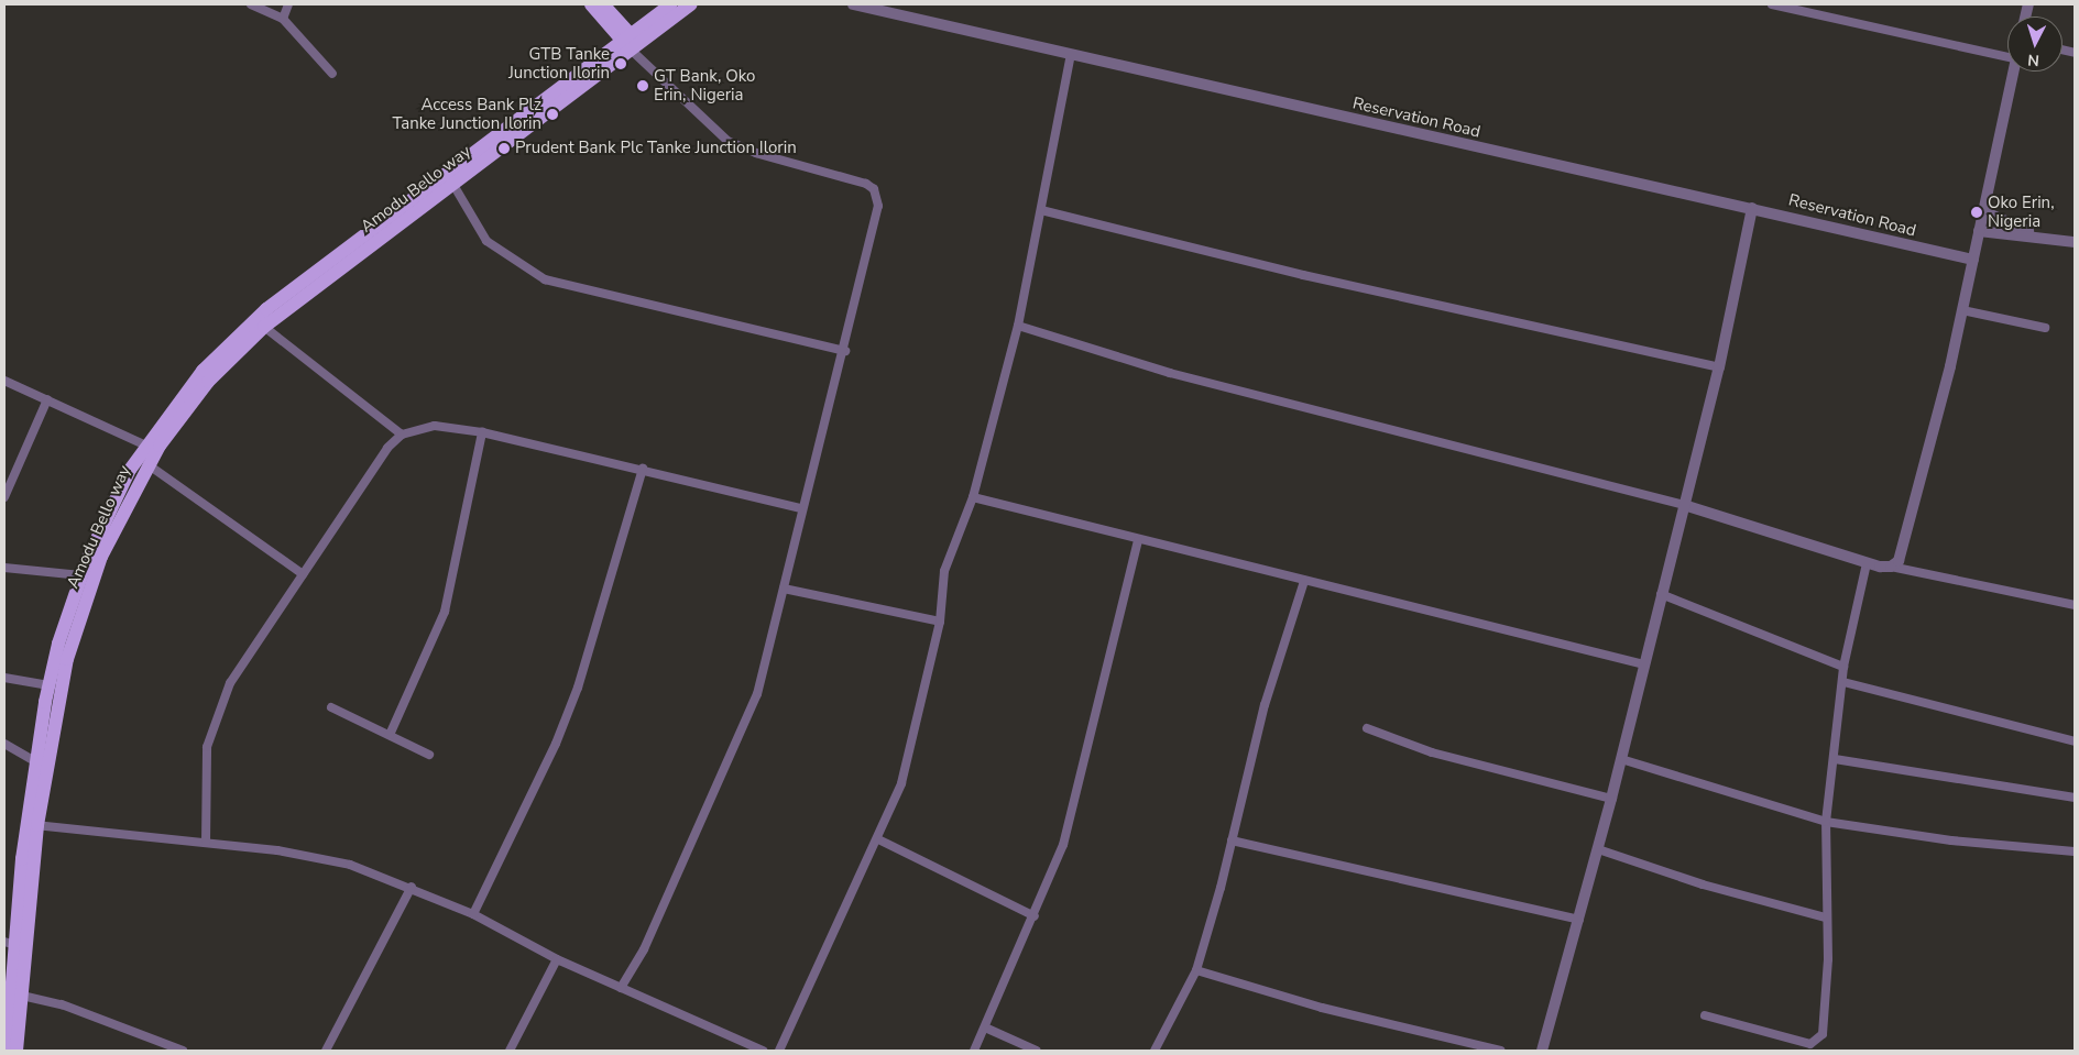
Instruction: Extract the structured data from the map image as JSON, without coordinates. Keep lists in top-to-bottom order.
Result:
{
  "streets": {
    "main road": ["Amodu Bello way"],
    "street": ["Reservation Road"]
  },
  "places": [
    "GTB Tanke Junction Ilorin",
    "GT Bank, Oko Erin, Nigeria",
    "Access Bank Plz Tanke Junction Ilorin",
    "Prudent Bank Plc Tanke Junction Ilorin",
    "Oko Erin, Nigeria"
  ],
  "north": "bottom"
}
